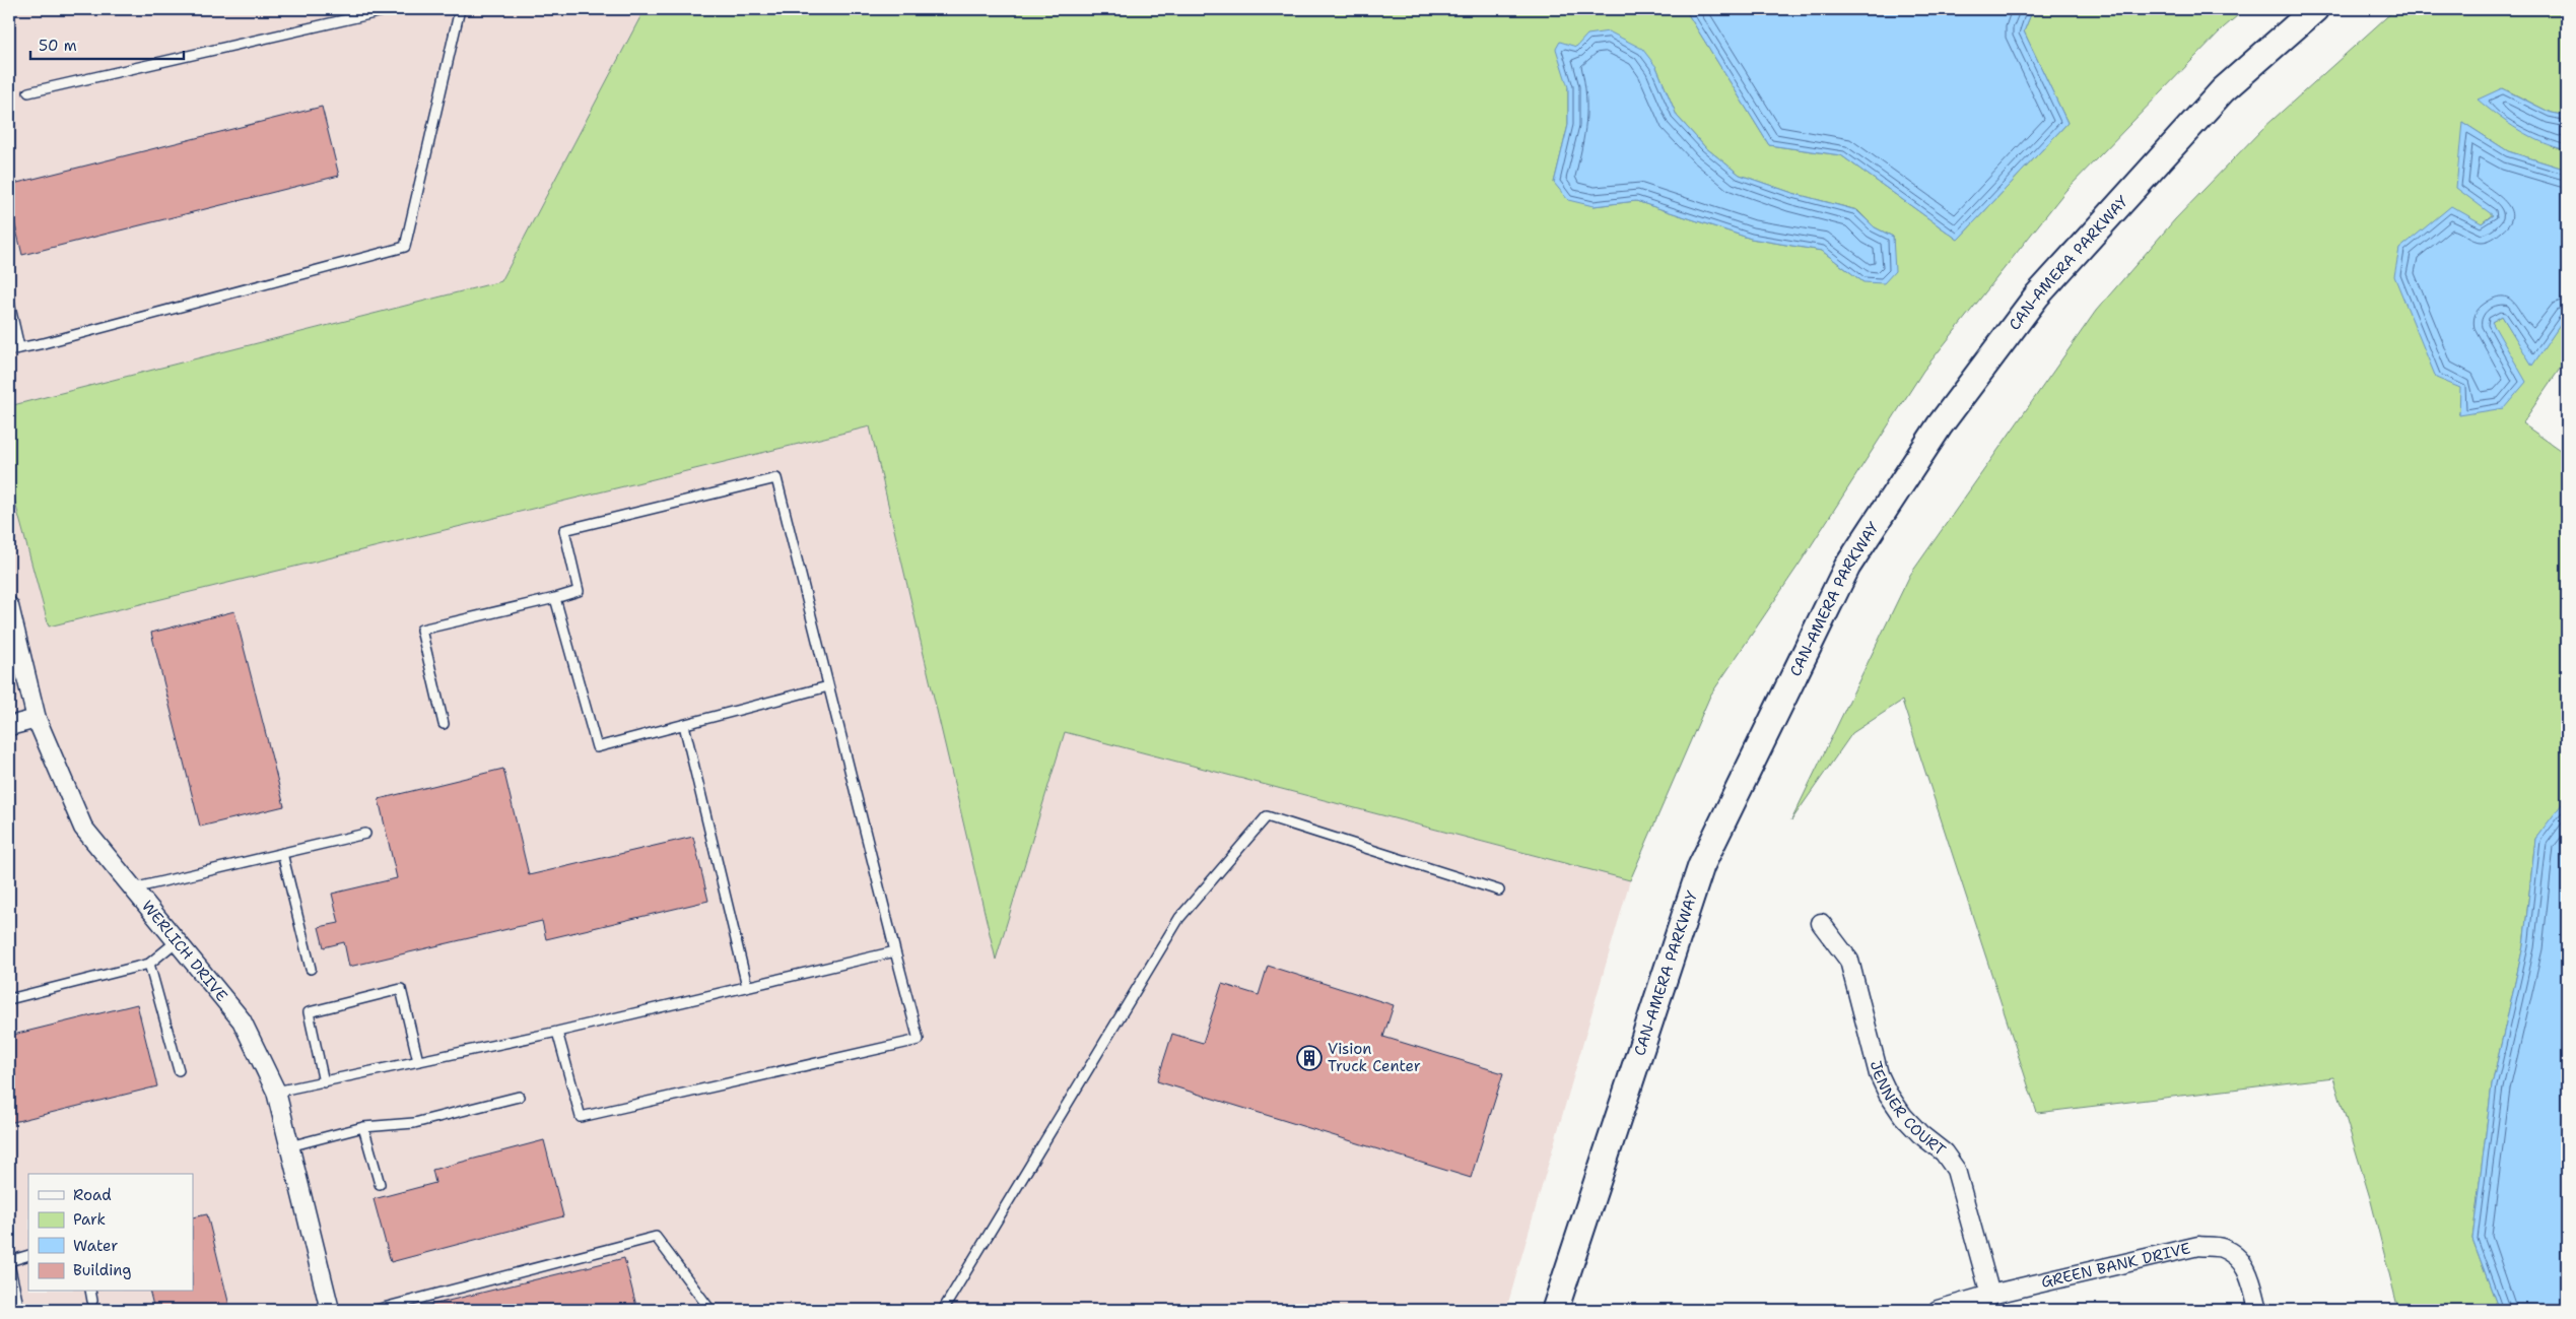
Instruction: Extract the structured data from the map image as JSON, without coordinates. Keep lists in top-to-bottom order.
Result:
{
  "streets": {
    "main road": ["CAN-AMERA PARKWAY"],
    "street": ["WERLICH DRIVE", "JENNER COURT", "GREEN BANK DRIVE"]
  },
  "crossings": [
    ["JENNER COURT", "GREEN BANK DRIVE"]
  ],
  "places": {
    "building": ["Vision Truck Center"]
  },
  "legend": [
    "Road",
    "Park",
    "Water",
    "Building"
  ],
  "scale_bar": "50 m"
}
